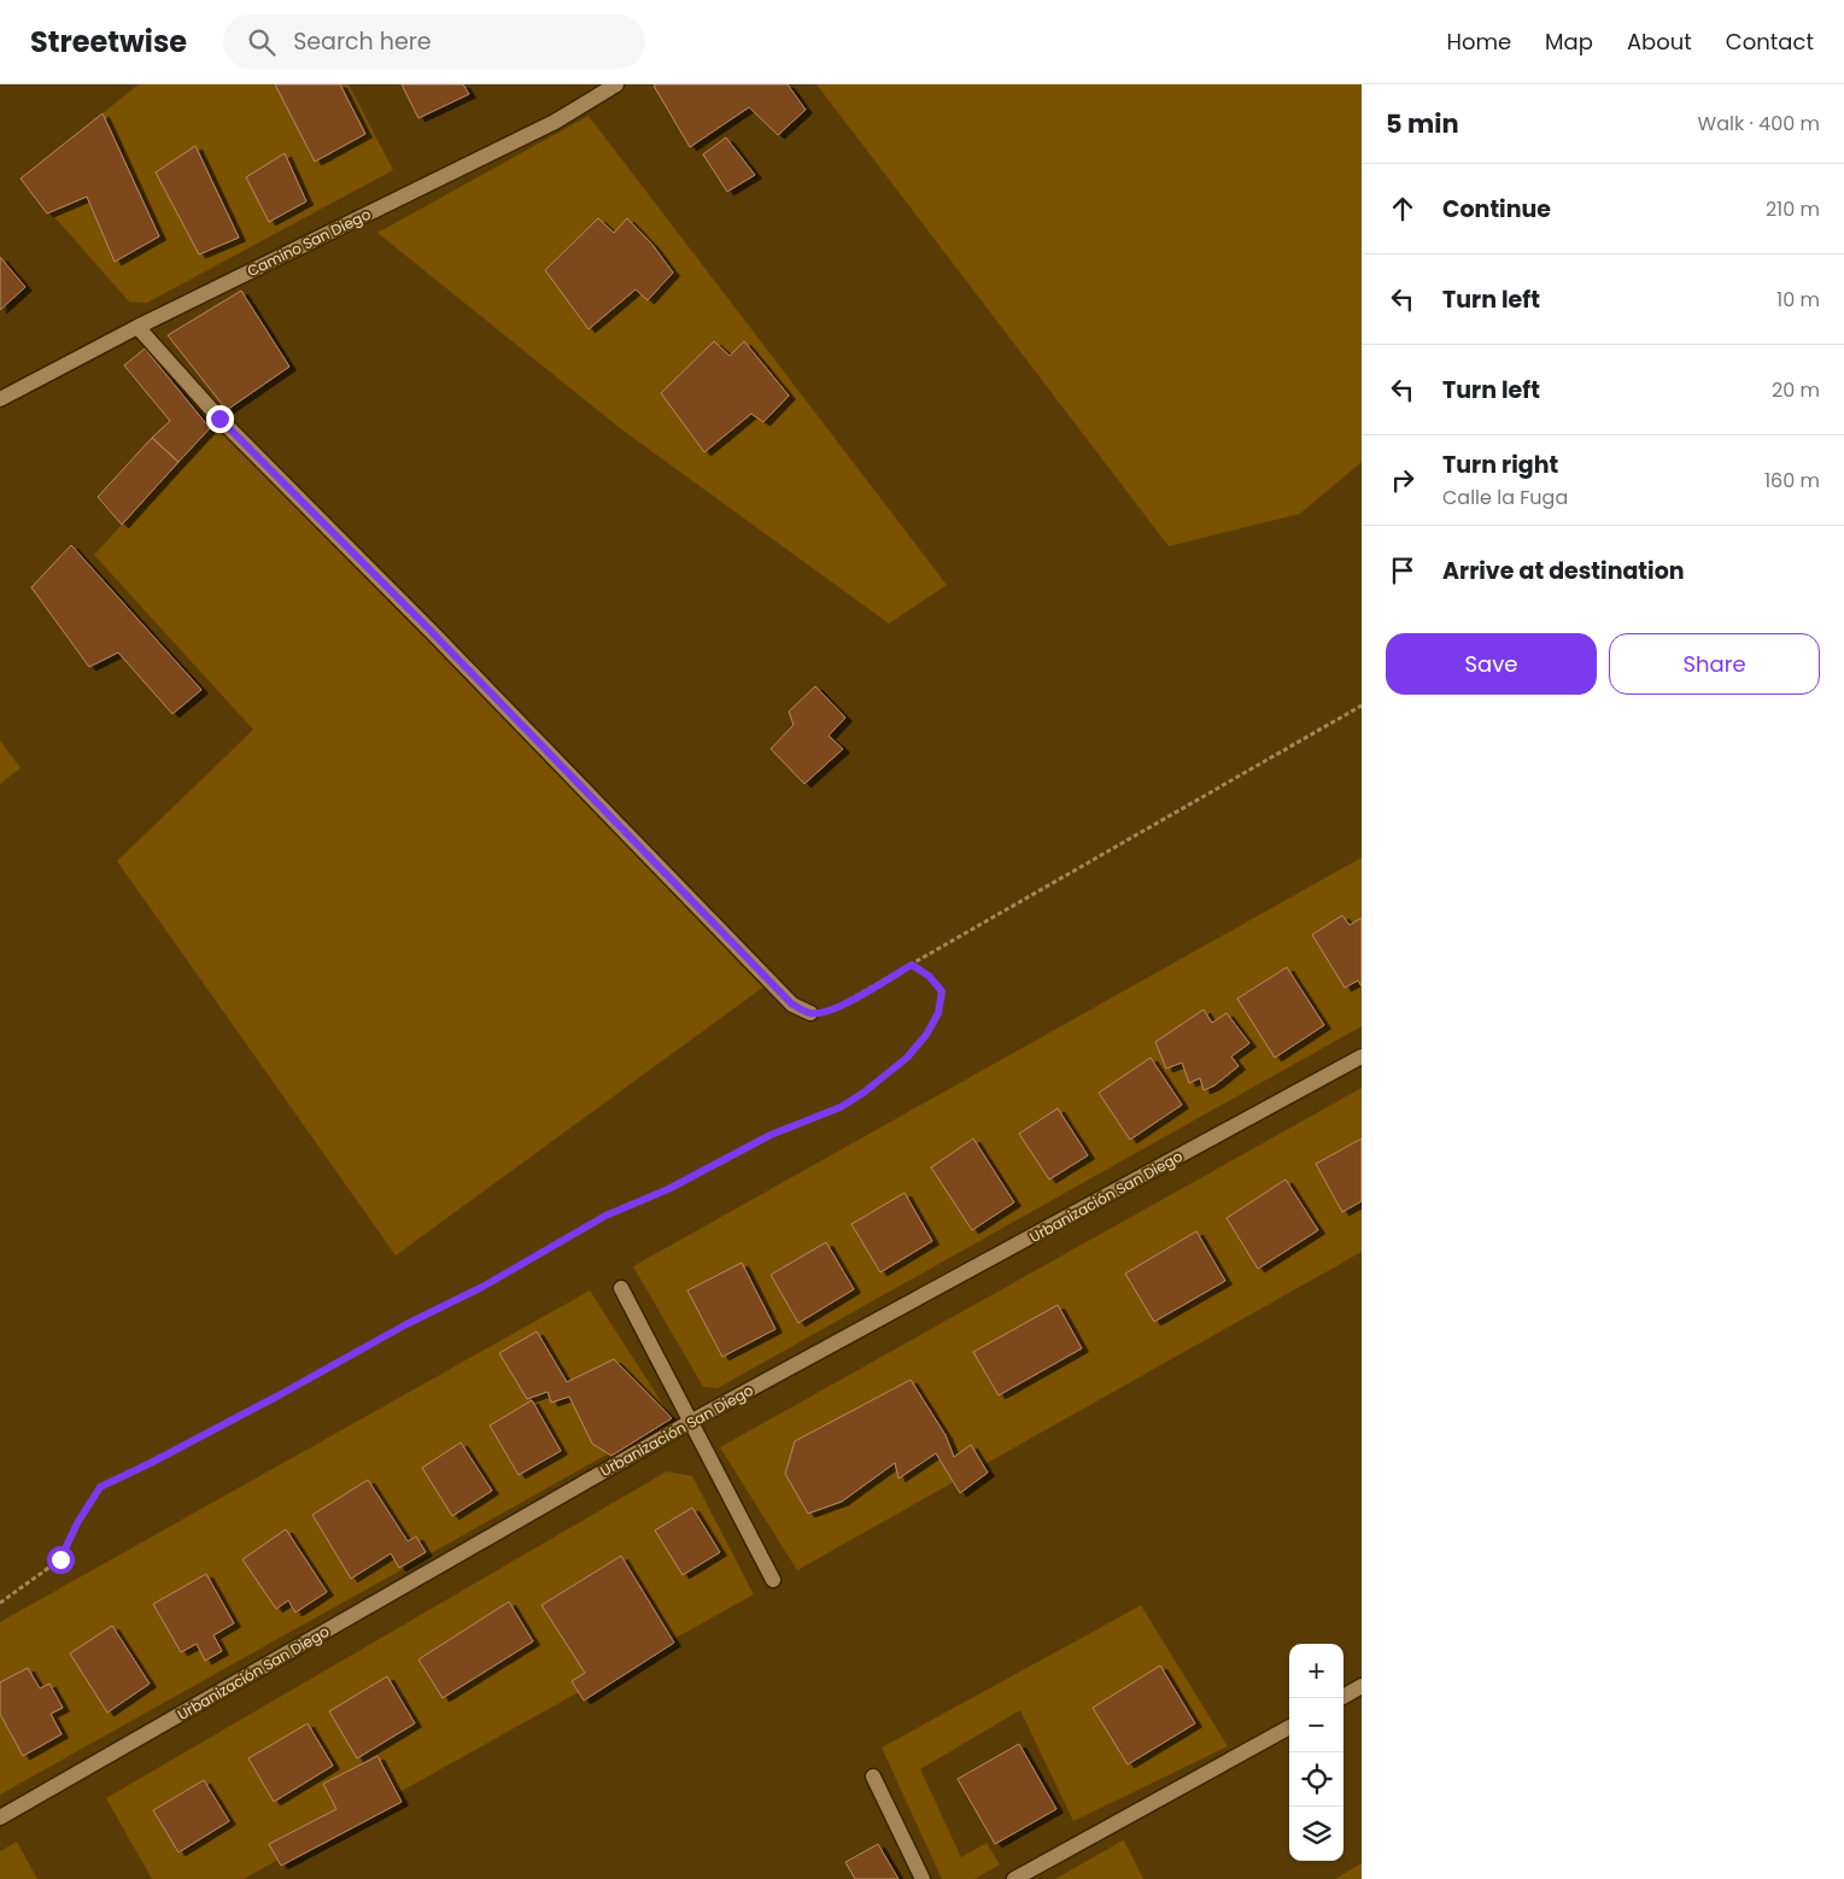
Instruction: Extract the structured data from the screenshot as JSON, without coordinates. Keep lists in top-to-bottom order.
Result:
{
  "streets": {
    "street": ["Camino San Diego", "Urbanización San Diego"]
  },
  "page": {
    "header": "Streetwise",
    "search": "Search here",
    "nav": [
      "Home",
      "Map",
      "About",
      "Contact"
    ],
    "heading": ["5 min", "Walk · 400 m"],
    "list": [
      ["Continue", "210 m"],
      ["Turn left", "10 m"],
      ["Turn left", "20 m"],
      ["Turn right", "Calle la Fuga", "160 m"],
      "Arrive at destination"
    ],
    "buttons": ["Save", "Share"],
    "map_buttons": ["+", "−"]
  }
}
